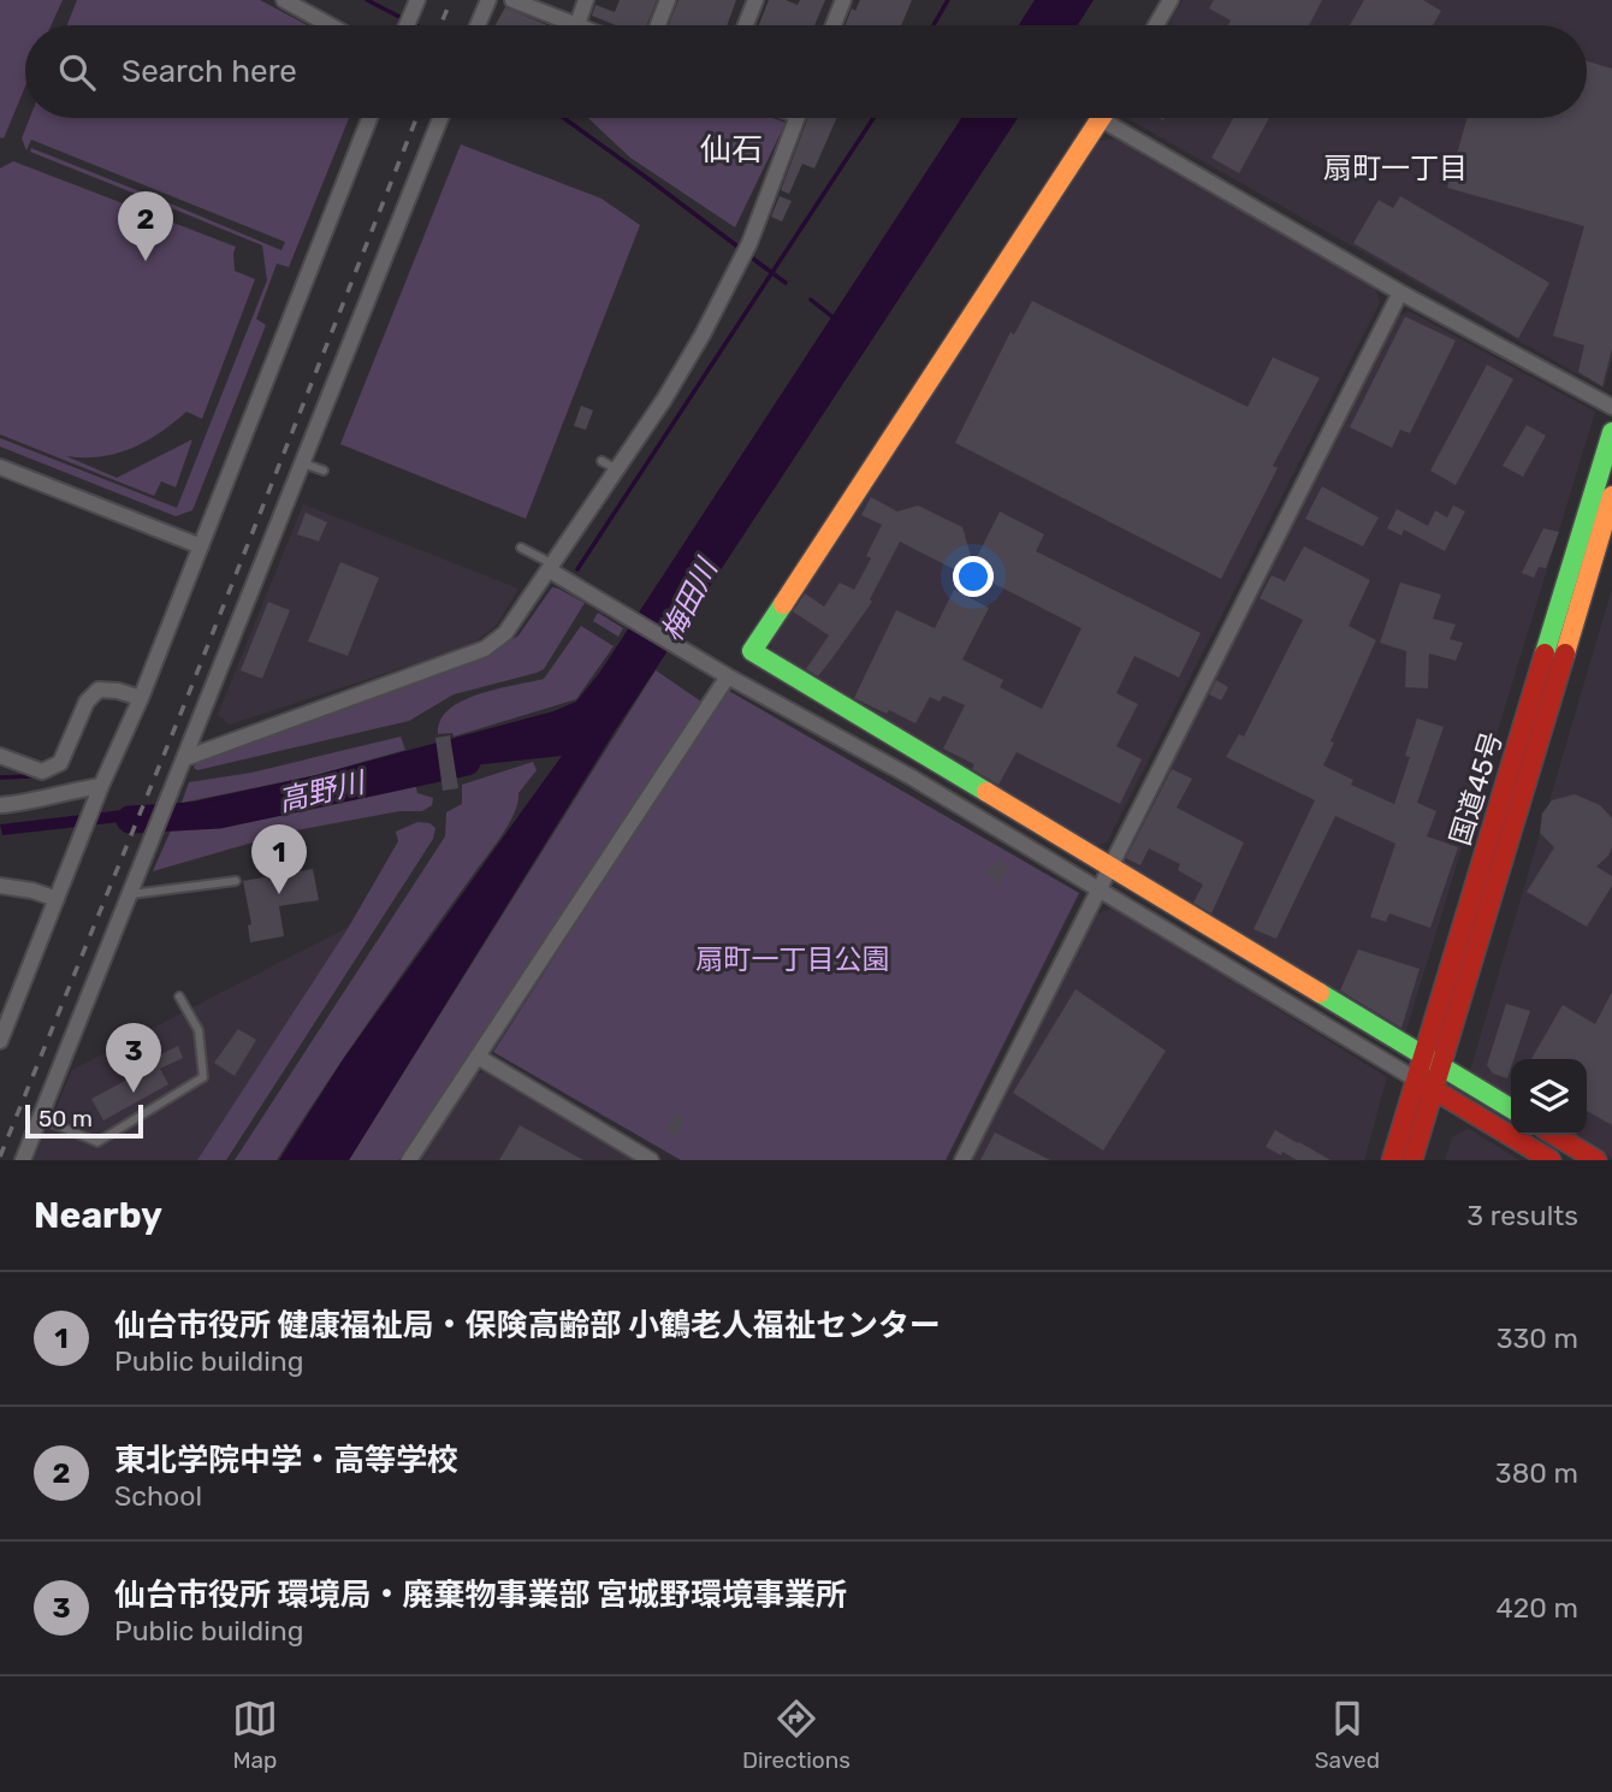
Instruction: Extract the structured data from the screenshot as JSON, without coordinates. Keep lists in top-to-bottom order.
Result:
{
  "streets": {
    "main road": ["国道45号"]
  },
  "districts": ["仙石", "扇町一丁目"],
  "water": ["梅田川", "高野川"],
  "parks": ["扇町一丁目公園"],
  "scale_bar": "50 m",
  "page": {
    "search": "Search here",
    "pins": ["2", "1", "3"],
    "scale": "50 m",
    "heading": ["Nearby", "3 results"],
    "list": [
      {
        "mark": "1",
        "name": "仙台市役所 健康福祉局・保険高齢部 小鶴老人福祉センター",
        "note": "Public building",
        "value": "330 m"
      },
      {
        "mark": "2",
        "name": "東北学院中学・高等学校",
        "note": "School",
        "value": "380 m"
      },
      {
        "mark": "3",
        "name": "仙台市役所 環境局・廃棄物事業部 宮城野環境事業所",
        "note": "Public building",
        "value": "420 m"
      }
    ],
    "nav": ["Map", "Directions", "Saved"]
  }
}
